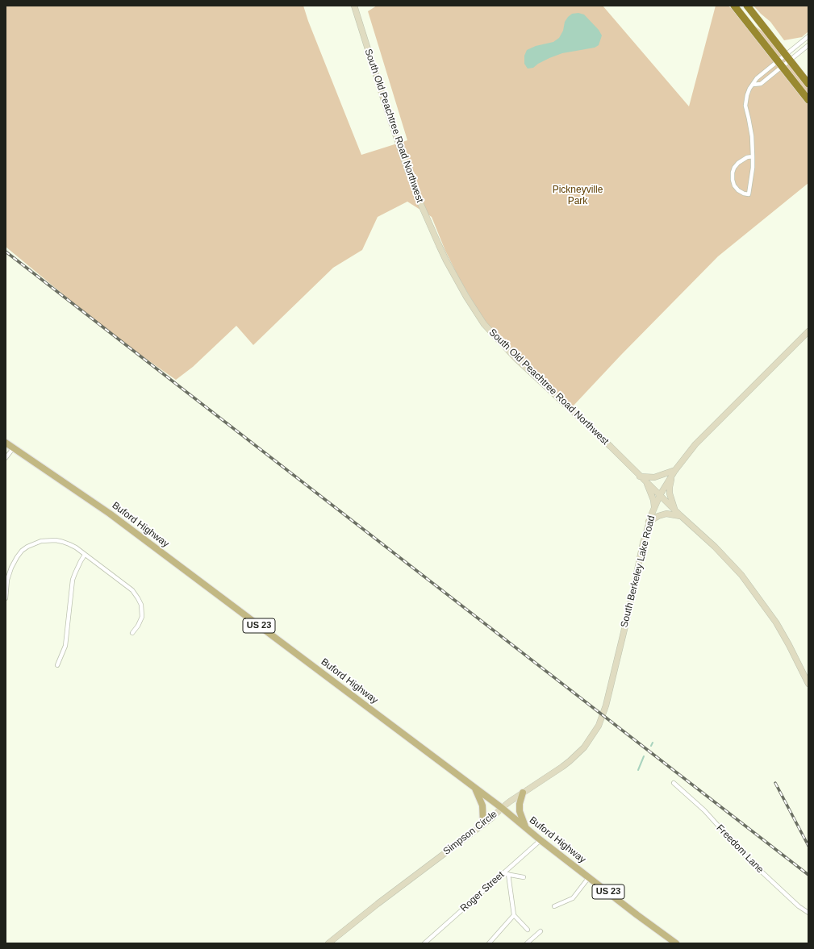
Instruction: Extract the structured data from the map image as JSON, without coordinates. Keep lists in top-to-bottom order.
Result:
{
  "streets": {
    "main road": ["Buford Highway", "US 23"],
    "street": [
      "South Old Peachtree Road Northwest",
      "South Berkeley Lake Road",
      "Simpson Circle",
      "Freedom Lane",
      "Roger Street"
    ]
  },
  "crossings": [
    ["South Old Peachtree Road Northwest", "South Berkeley Lake Road"],
    ["Buford Highway", "Simpson Circle"],
    ["Buford Highway", "Roger Street"],
    ["South Berkeley Lake Road", "Simpson Circle"]
  ],
  "parks": ["Pickneyville Park"]
}
